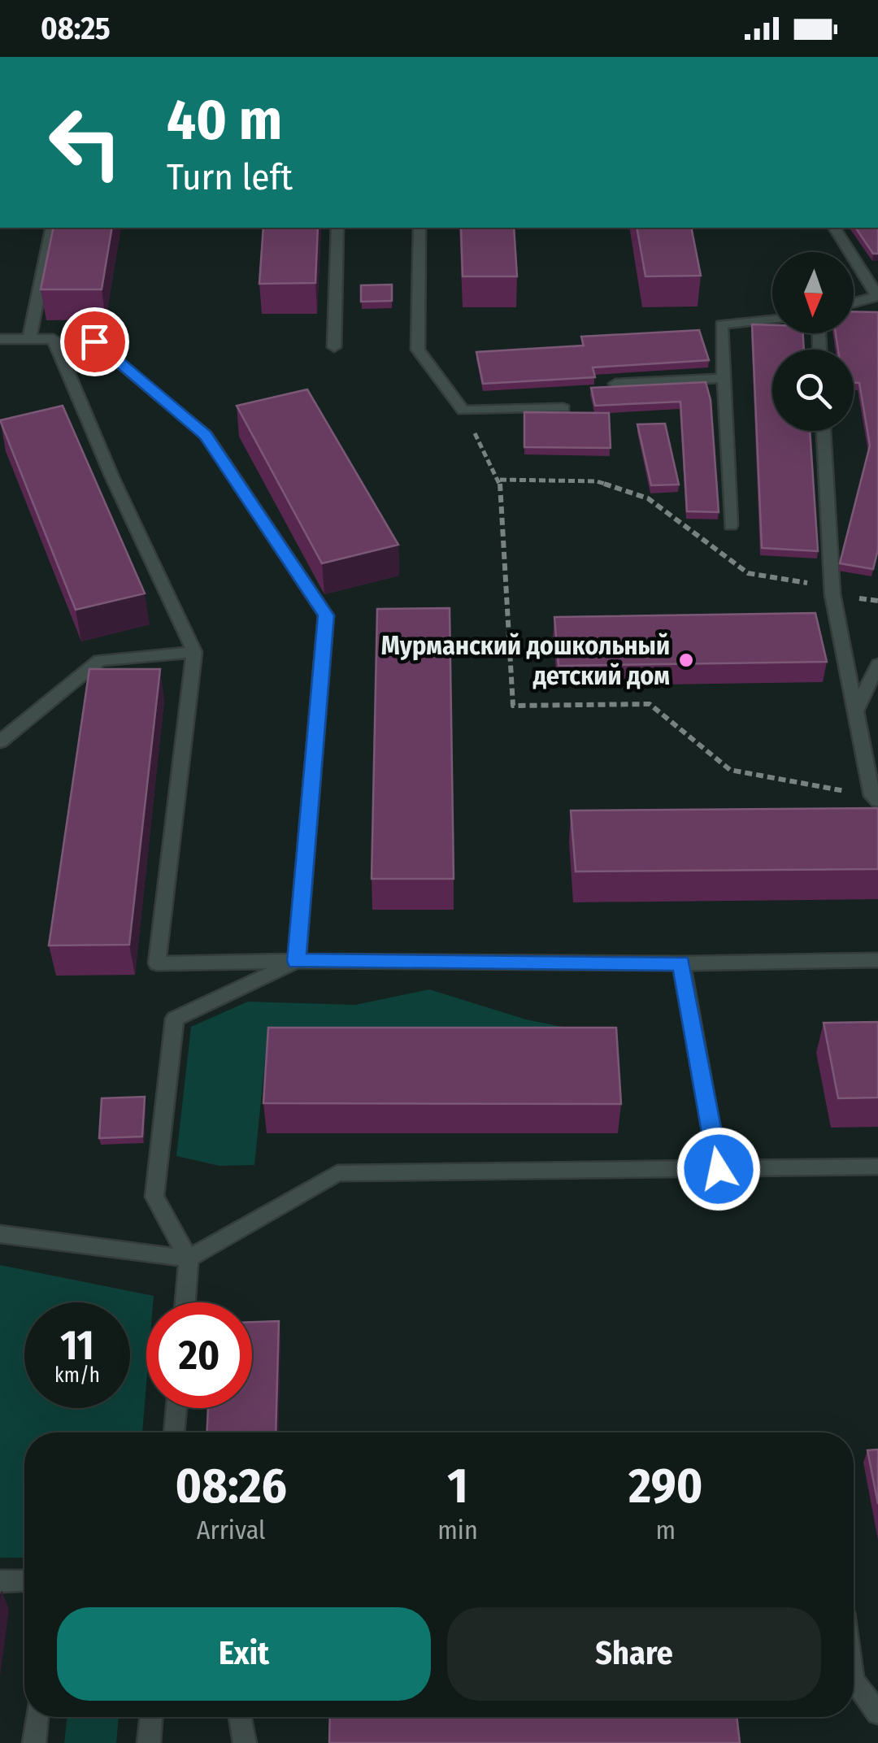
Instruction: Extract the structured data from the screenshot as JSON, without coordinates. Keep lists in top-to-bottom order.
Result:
{
  "places": ["Мурманский дошкольный детский дом"],
  "north": "bottom",
  "page": {
    "status": "08:25",
    "turn": ["40 m", "Turn left"],
    "speed": "11 km/h",
    "limit": "20",
    "eta": [
      "08:26",
      "Arrival",
      "1",
      "min",
      "290",
      "m"
    ],
    "buttons": ["Exit", "Share"]
  }
}
